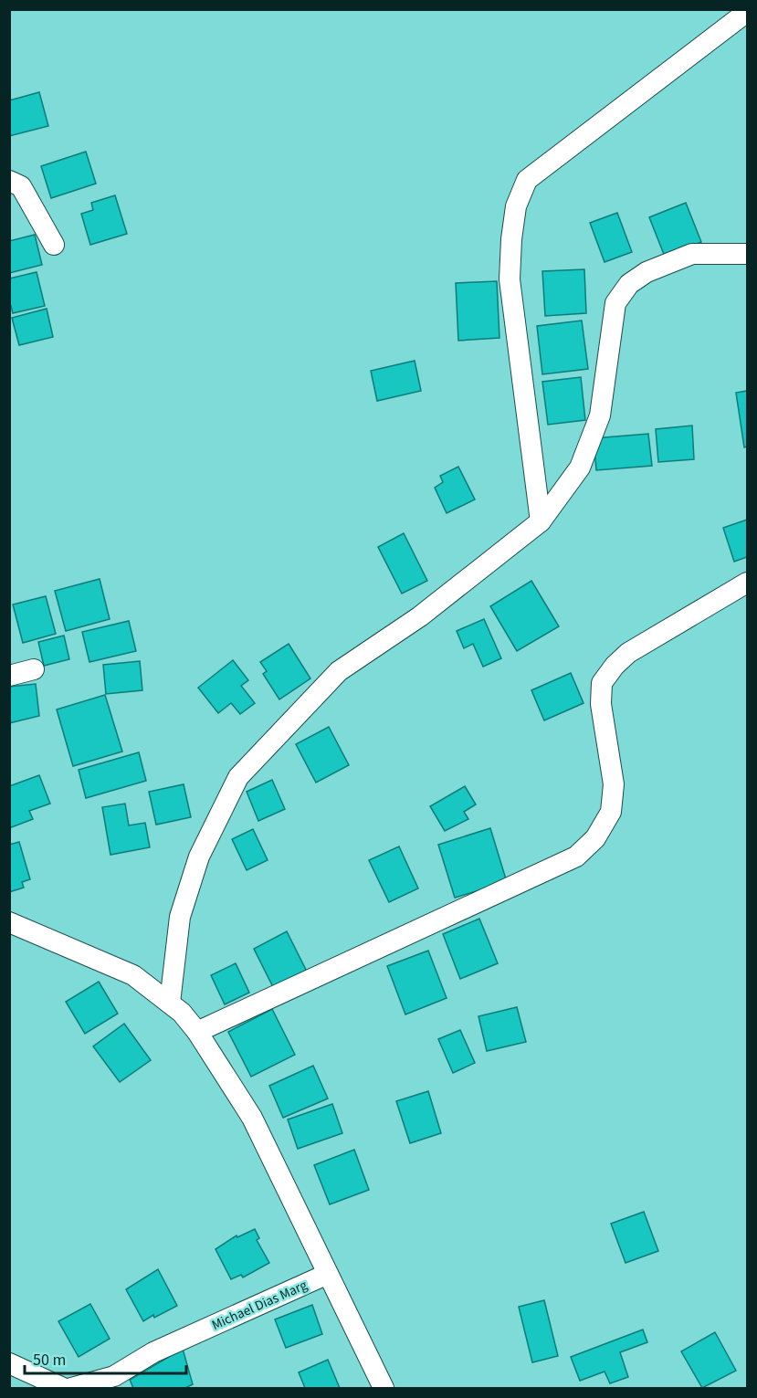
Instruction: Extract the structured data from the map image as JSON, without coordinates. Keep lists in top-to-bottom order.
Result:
{
  "streets": {
    "street": ["Michael Dias Marg"]
  },
  "scale_bar": "50 m"
}
